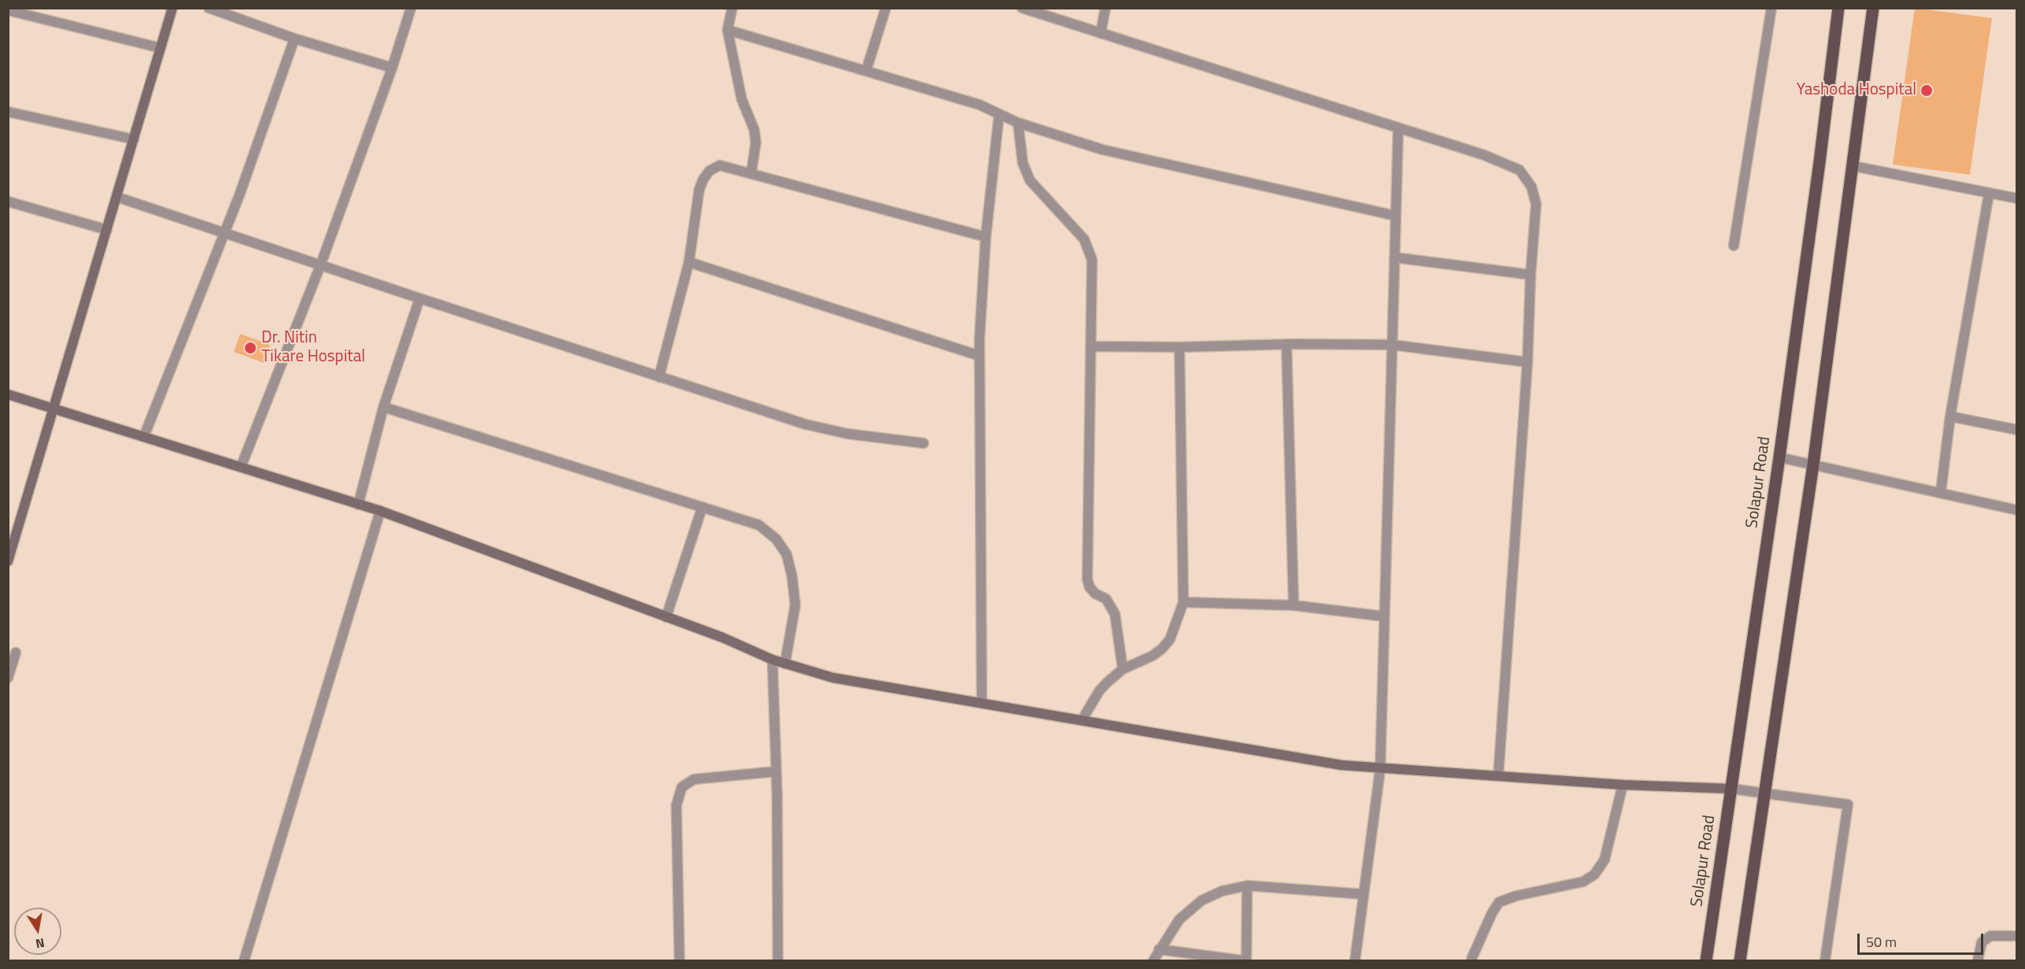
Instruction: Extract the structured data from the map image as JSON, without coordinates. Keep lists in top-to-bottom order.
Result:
{
  "streets": {
    "main road": ["Solapur Road"]
  },
  "places": ["Yashoda Hospital", "Dr. Nitin Tikare Hospital"],
  "scale_bar": "50 m",
  "north": "bottom"
}
